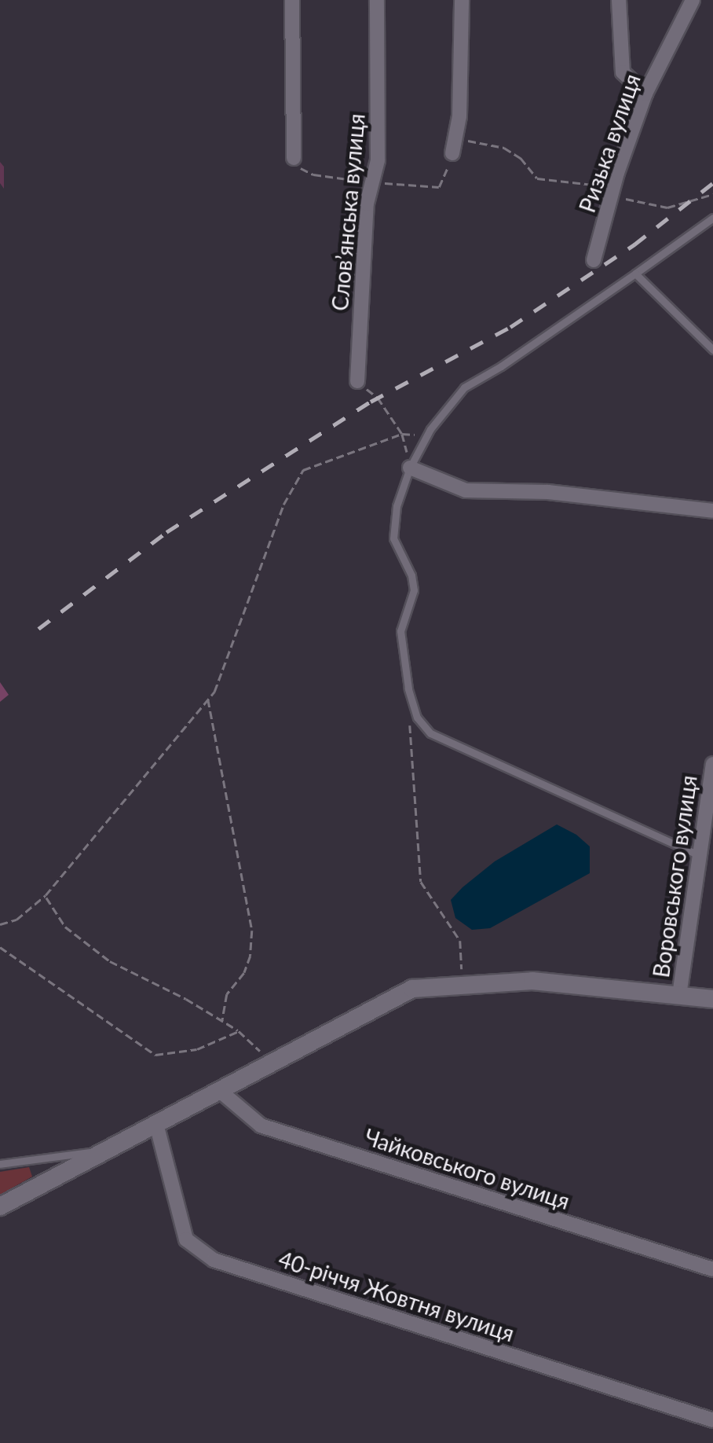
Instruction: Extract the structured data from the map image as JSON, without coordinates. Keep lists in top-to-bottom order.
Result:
{
  "streets": {
    "street": [
      "Ризька вулиця",
      "Слов’янська вулиця",
      "Воровського вулиця",
      "Чайковського вулиця",
      "40-річчя Жовтня вулиця"
    ]
  }
}
